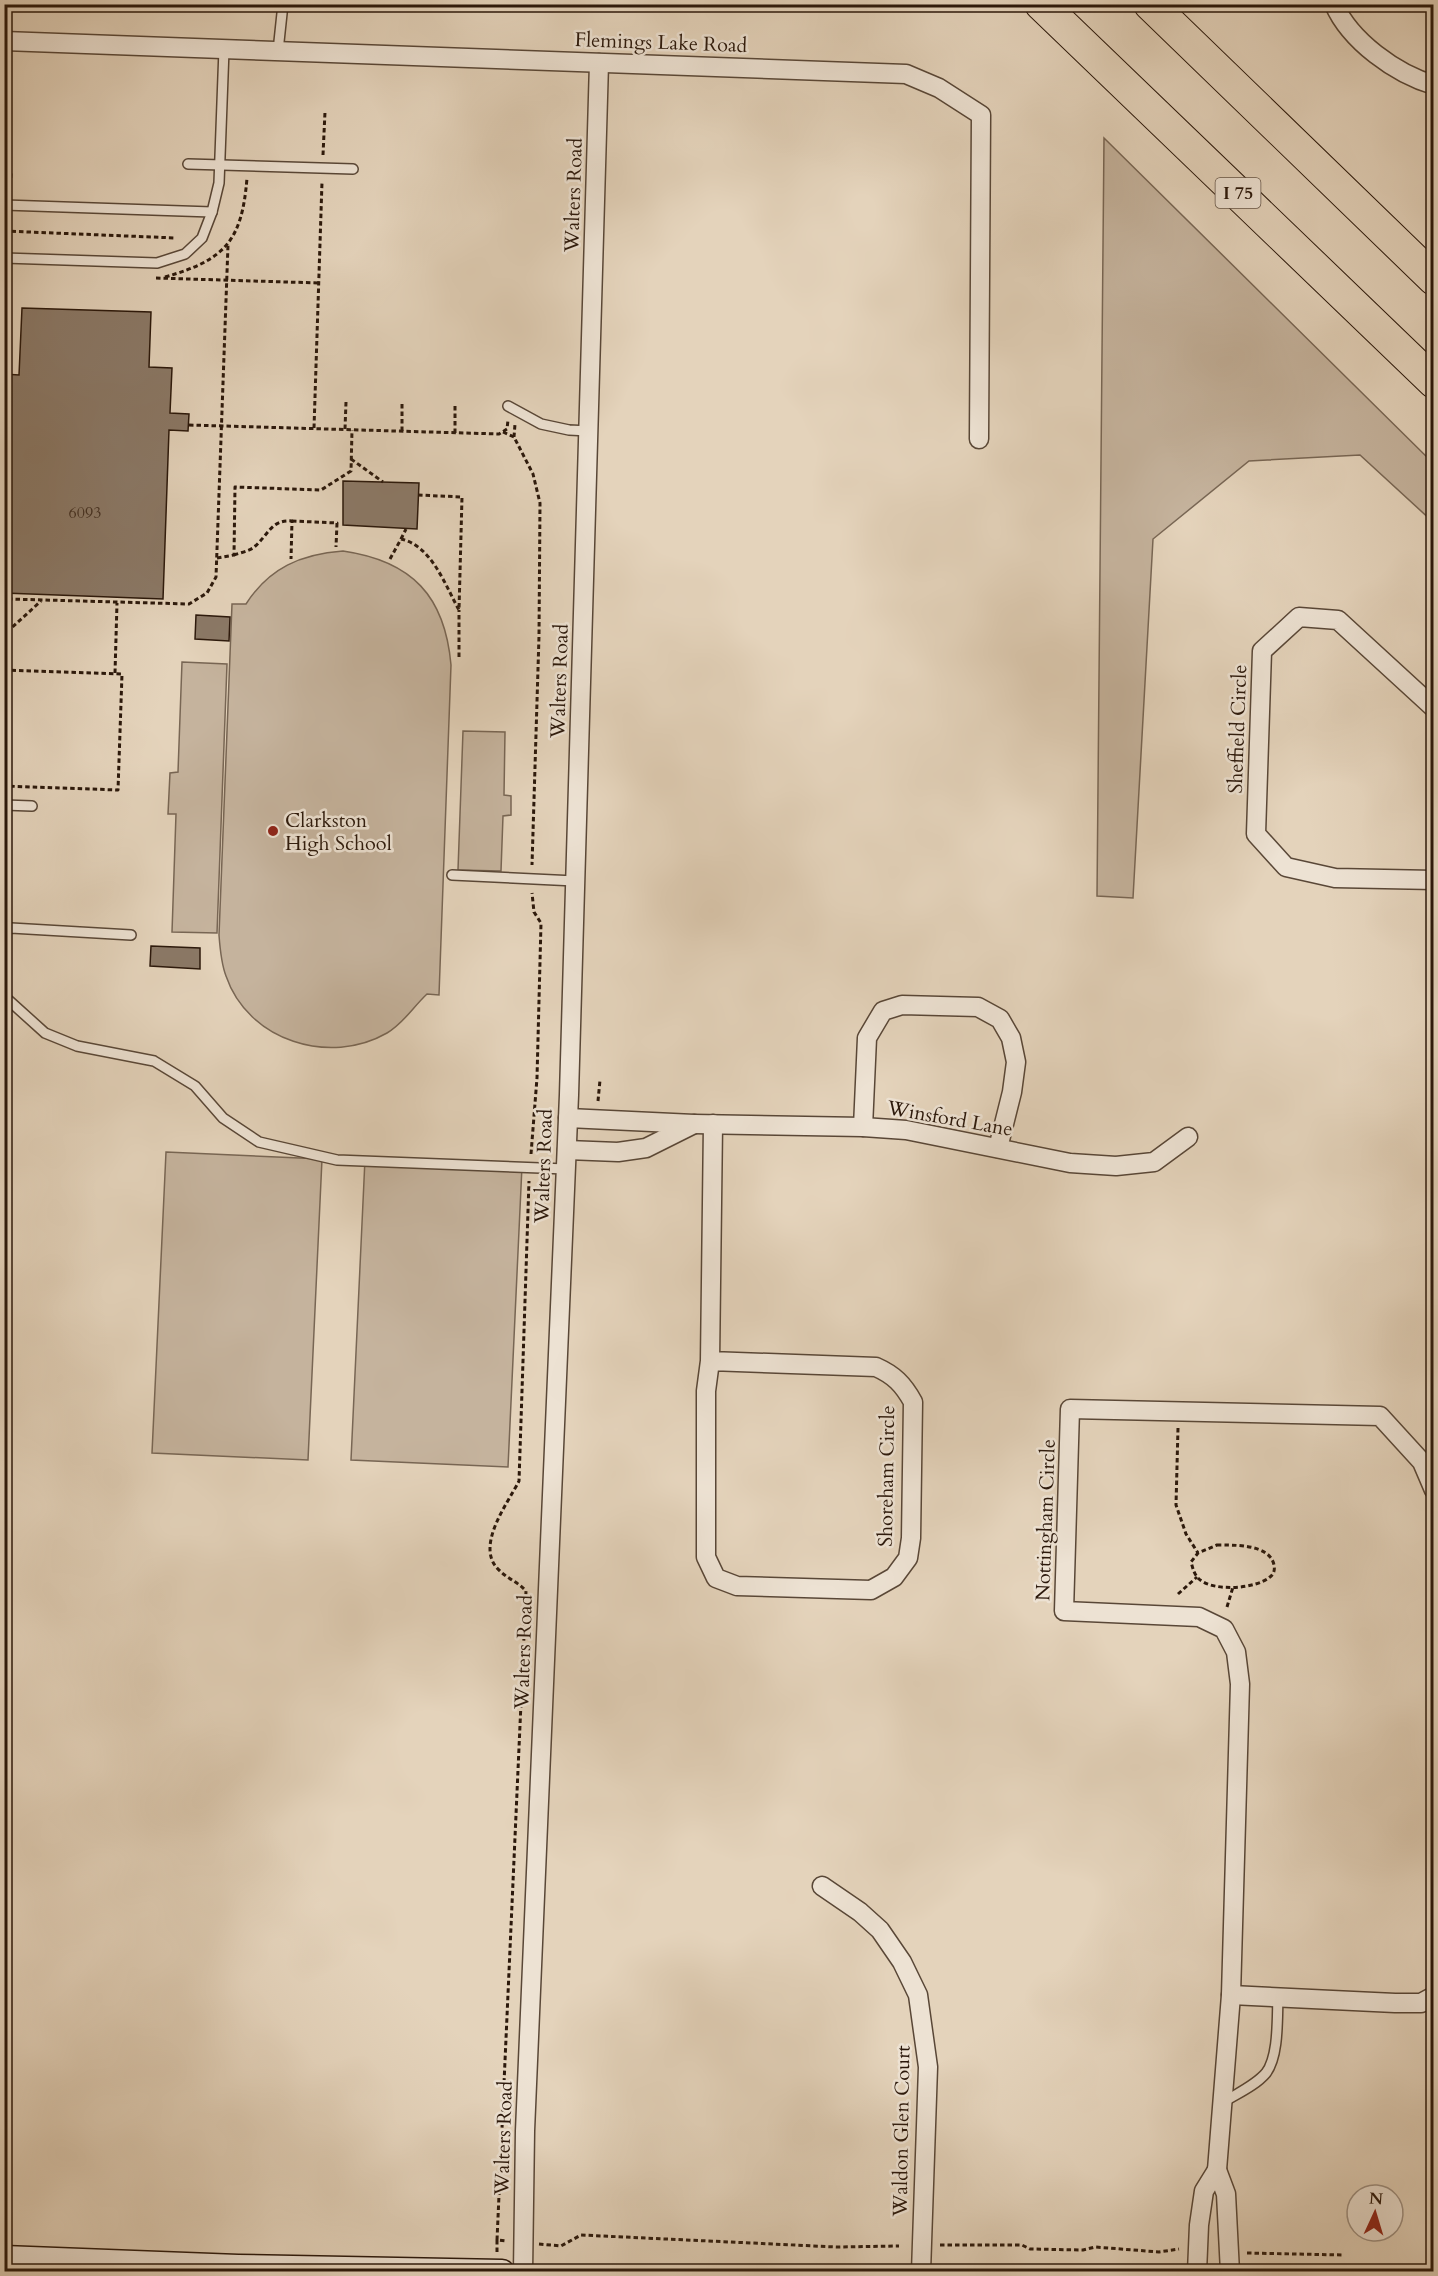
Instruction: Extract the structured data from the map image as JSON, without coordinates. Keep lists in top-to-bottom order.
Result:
{
  "streets": {
    "highway": ["I 75"],
    "street": [
      "Flemings Lake Road",
      "Walters Road",
      "Sheffield Circle",
      "Winsford Lane",
      "Shoreham Circle",
      "Nottingham Circle",
      "Waldon Glen Court"
    ]
  },
  "crossings": [
    ["Flemings Lake Road", "Walters Road"],
    ["Walters Road", "Winsford Lane"],
    ["Winsford Lane", "Shoreham Circle"]
  ],
  "places": ["Clarkston High School"],
  "house_numbers": ["6093"],
  "north": "top"
}
